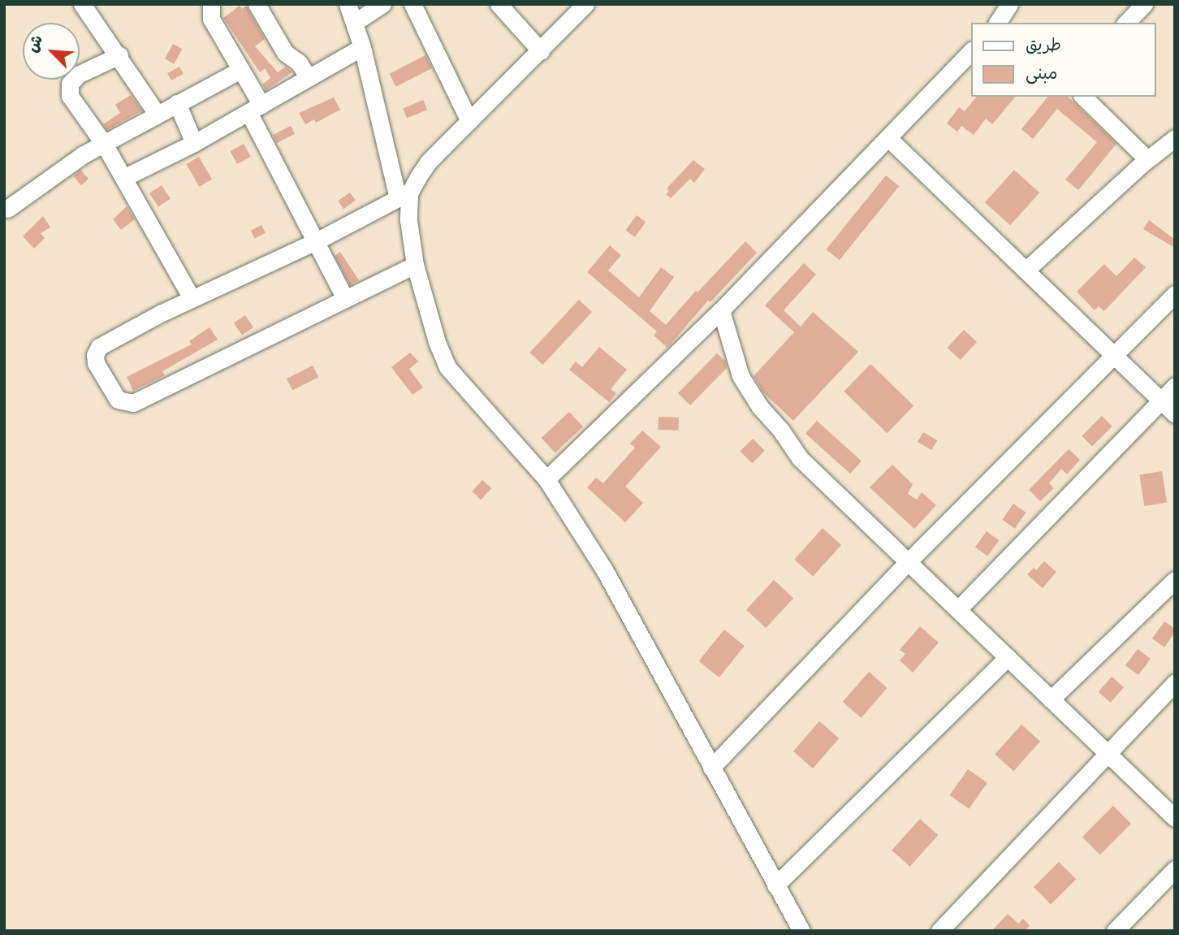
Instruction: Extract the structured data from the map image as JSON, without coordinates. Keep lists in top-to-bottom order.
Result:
{
  "legend": ["طريق", "مبنى"],
  "north": "top left"
}
